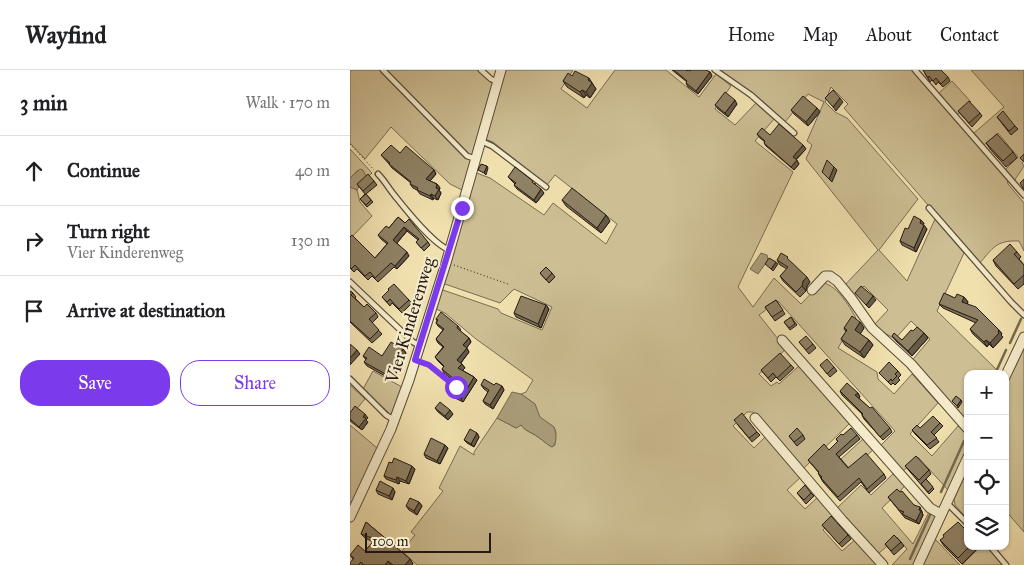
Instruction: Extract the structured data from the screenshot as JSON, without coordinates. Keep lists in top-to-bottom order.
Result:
{
  "streets": {
    "street": ["Vier Kinderenweg"]
  },
  "scale_bar": "100 m",
  "page": {
    "header": "Wayfind",
    "nav": [
      "Home",
      "Map",
      "About",
      "Contact"
    ],
    "heading": ["3 min", "Walk · 170 m"],
    "list": [
      ["Continue", "40 m"],
      ["Turn right", "Vier Kinderenweg", "130 m"],
      "Arrive at destination"
    ],
    "buttons": ["Save", "Share"],
    "map_buttons": ["+", "−"],
    "scale": "100 m"
  }
}
